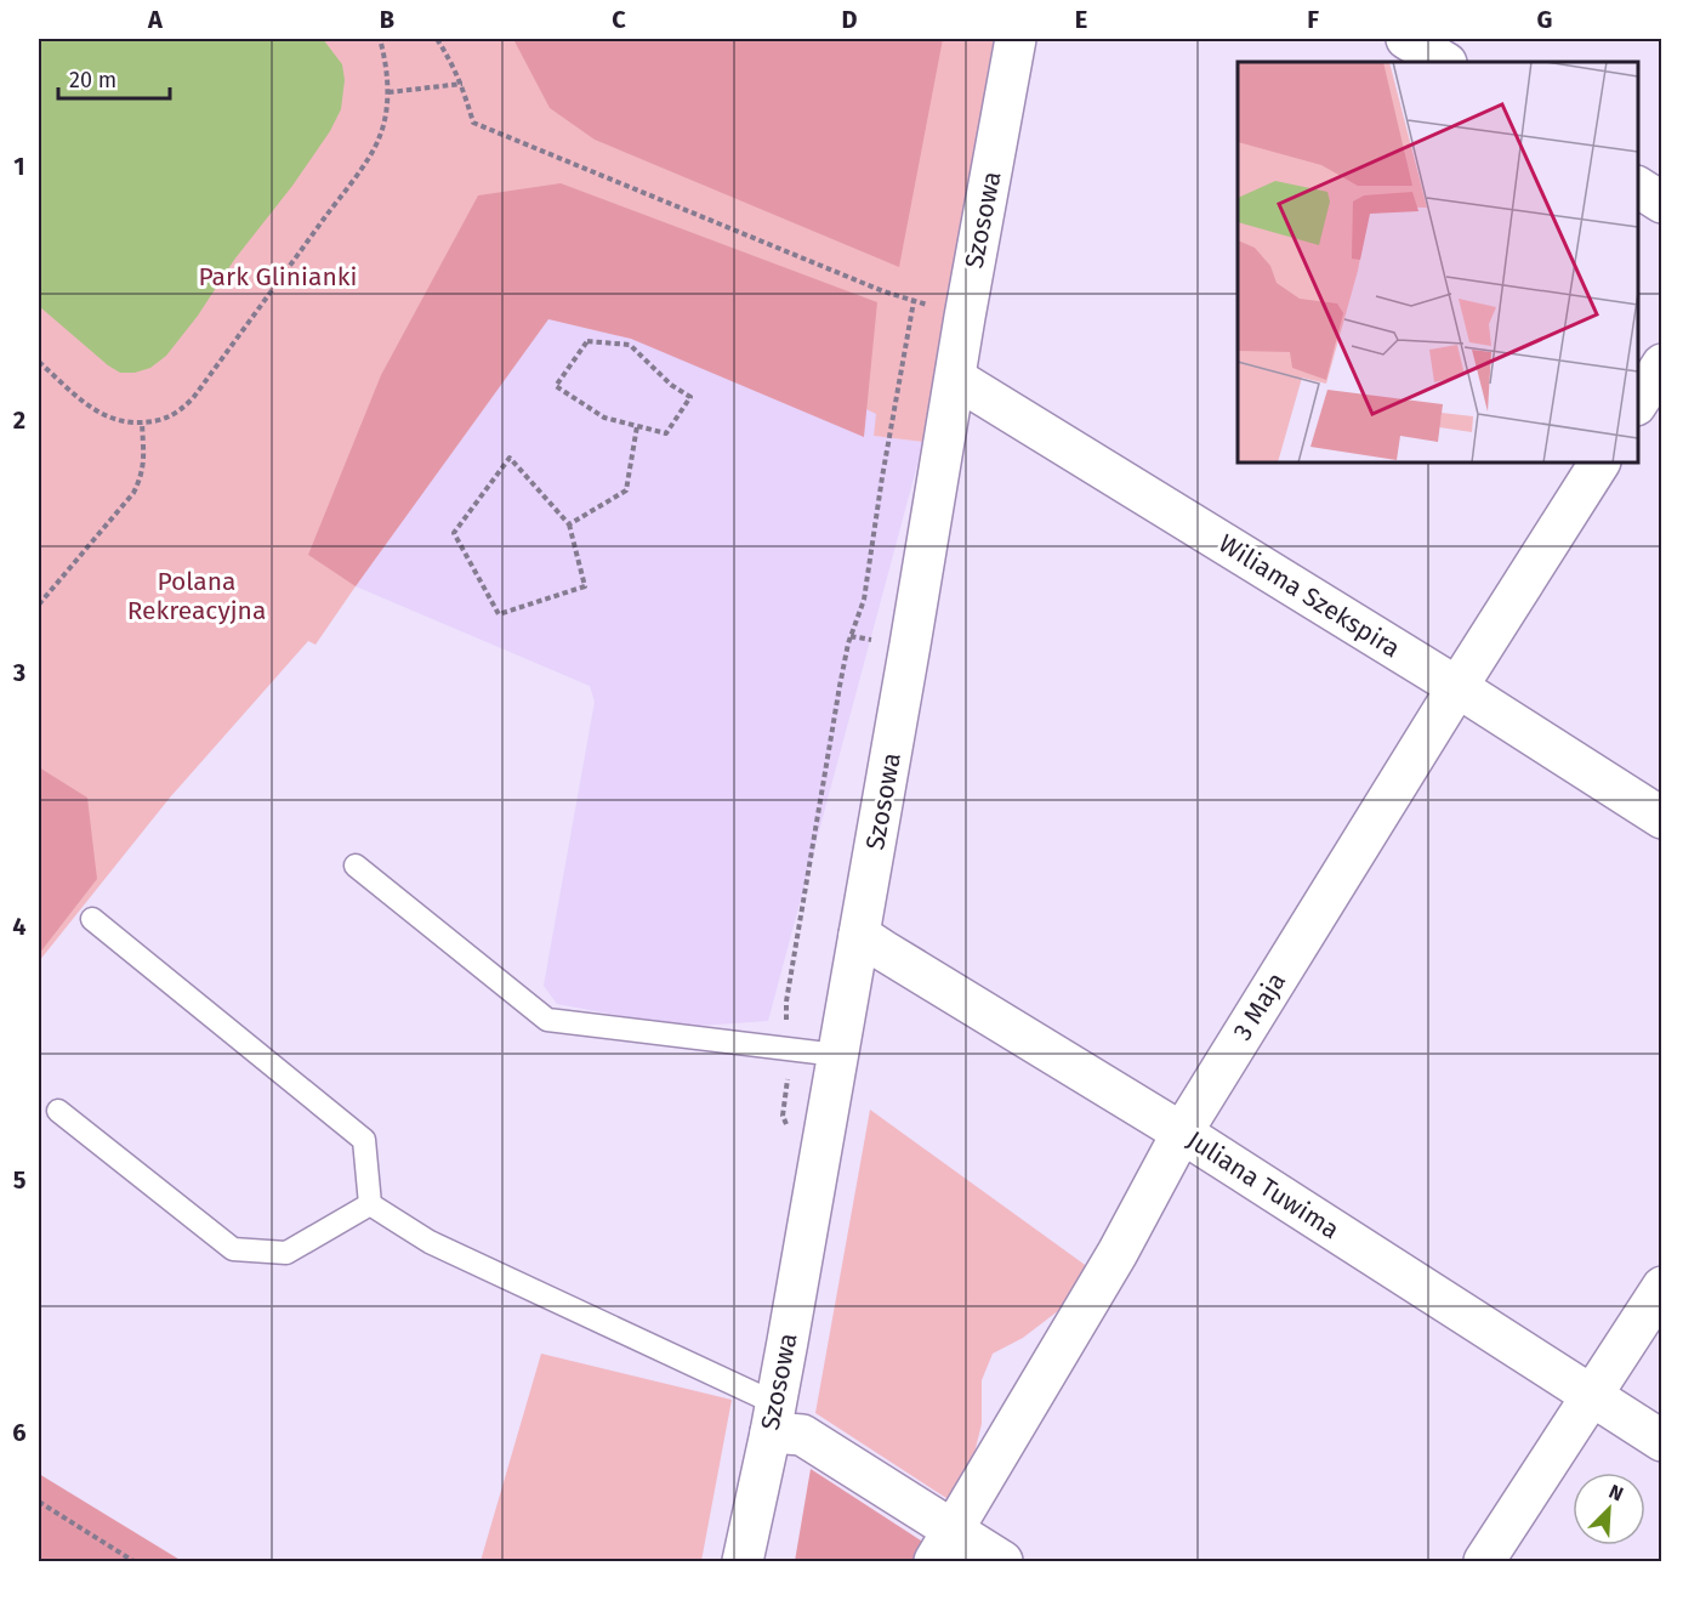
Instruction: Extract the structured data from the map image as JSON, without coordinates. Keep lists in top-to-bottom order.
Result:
{
  "streets": {
    "street": [
      "Szosowa",
      "Wiliama Szekspira",
      "3 Maja",
      "Juliana Tuwima"
    ]
  },
  "crossings": [
    ["Szosowa", "Wiliama Szekspira"],
    ["Szosowa", "Juliana Tuwima"],
    ["Wiliama Szekspira", "3 Maja"],
    ["3 Maja", "Juliana Tuwima"]
  ],
  "parks": ["Park Glinianki", "Polana Rekreacyjna"],
  "scale_bar": "20 m",
  "north": "top right",
  "grid": {
    "columns": [
      "A",
      "B",
      "C",
      "D",
      "E",
      "F",
      "G"
    ],
    "rows": [
      "1",
      "2",
      "3",
      "4",
      "5",
      "6"
    ]
  }
}
